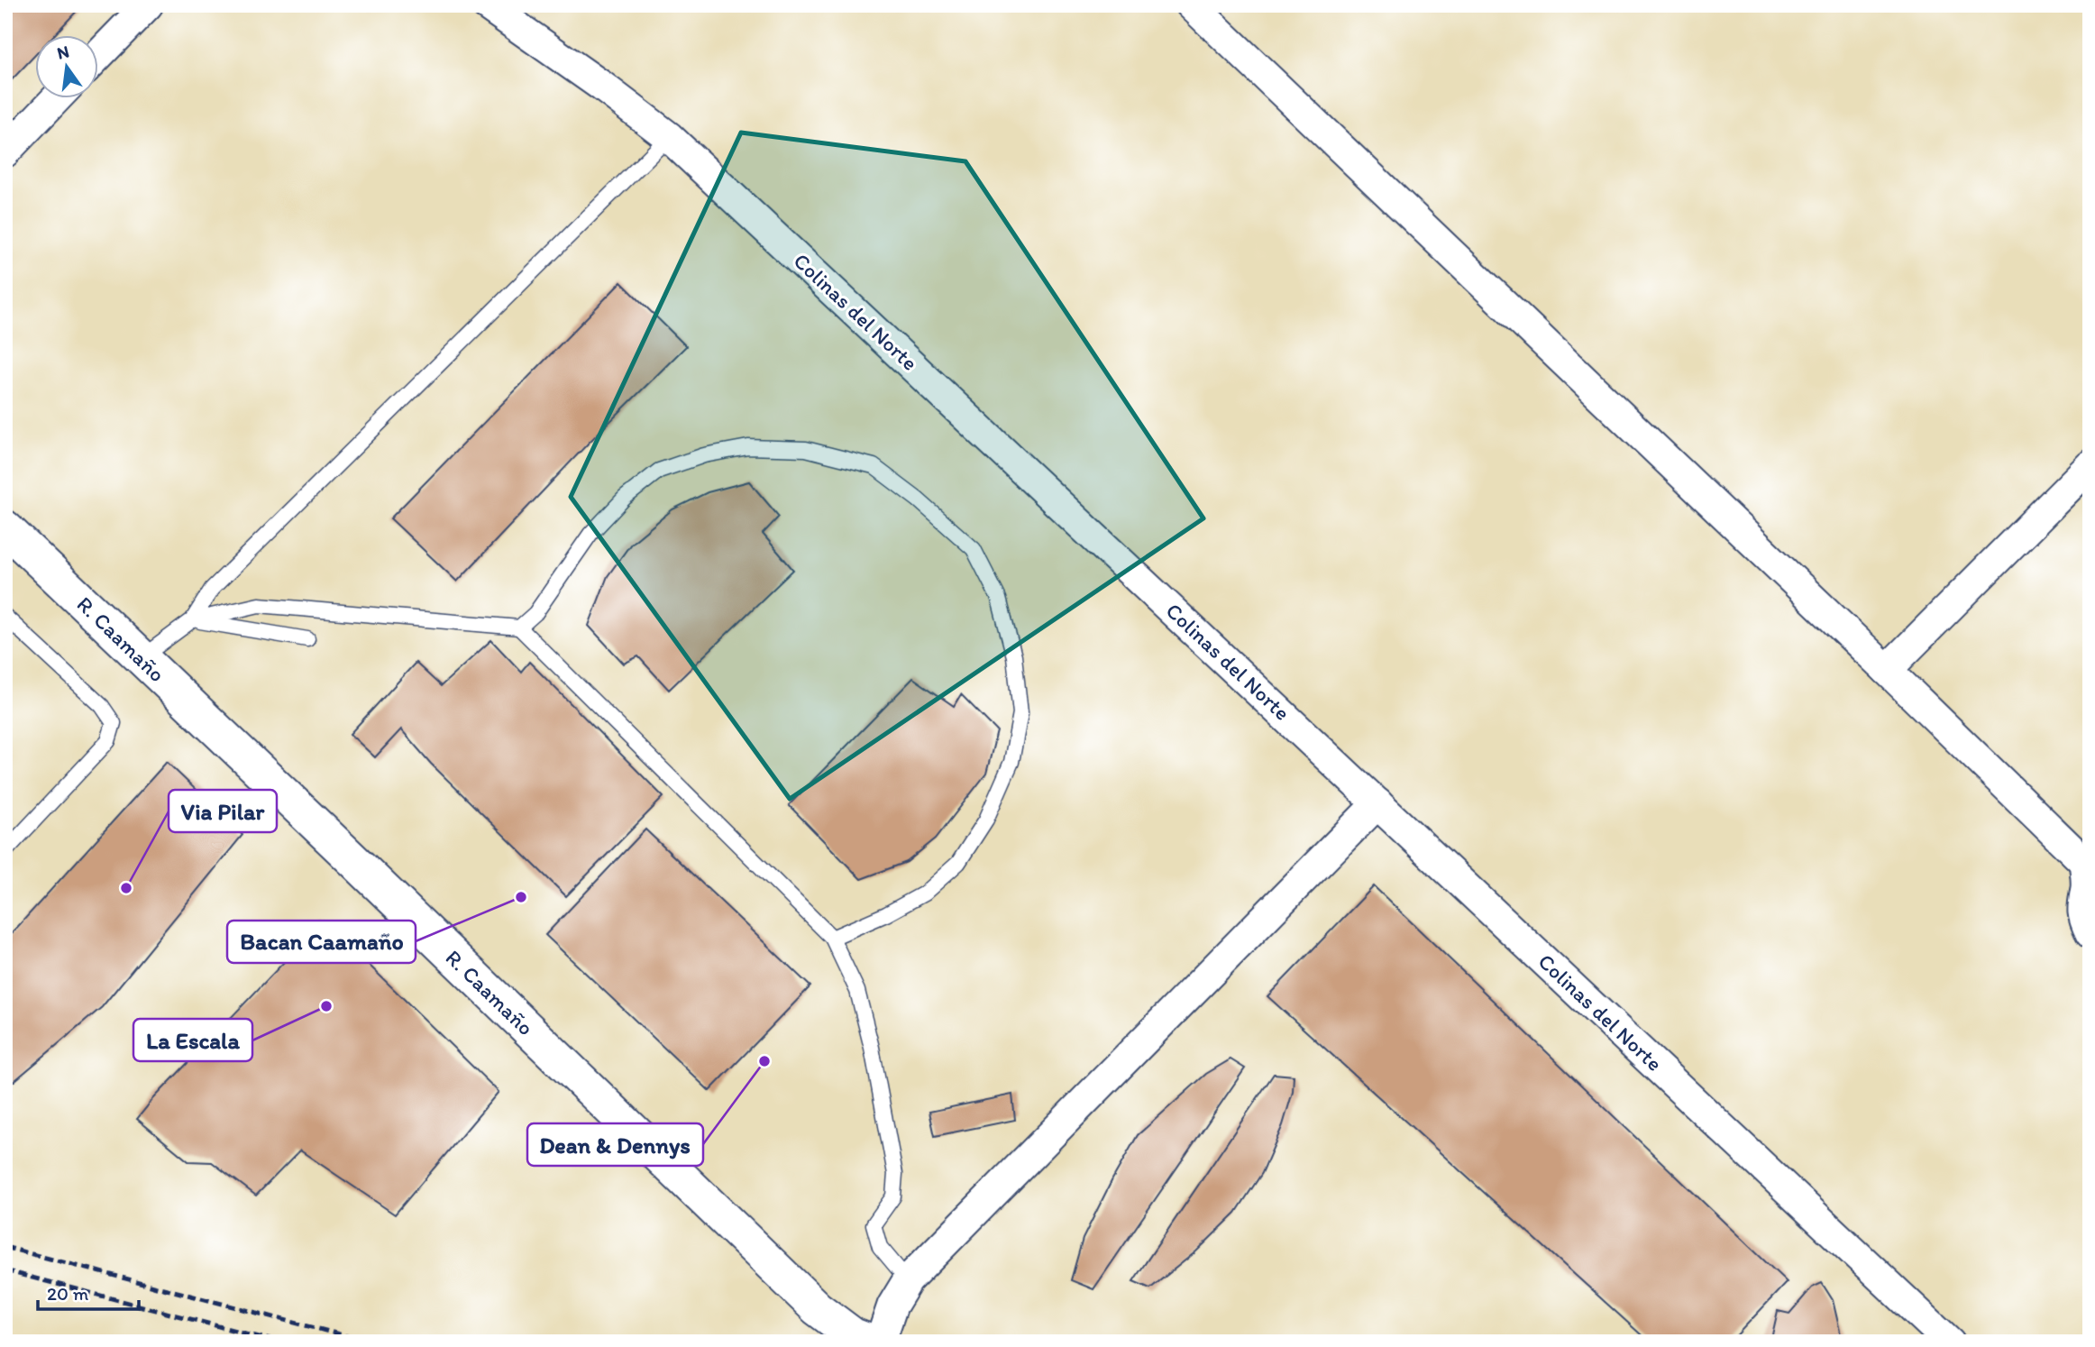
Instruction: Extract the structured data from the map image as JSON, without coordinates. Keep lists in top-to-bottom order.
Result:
{
  "streets": {
    "street": ["Colinas del Norte", "R. Caamaño"]
  },
  "places": [
    "Via Pilar",
    "Bacan Caamaño",
    "La Escala",
    "Dean & Dennys"
  ],
  "scale_bar": "20 m",
  "north": "top"
}
